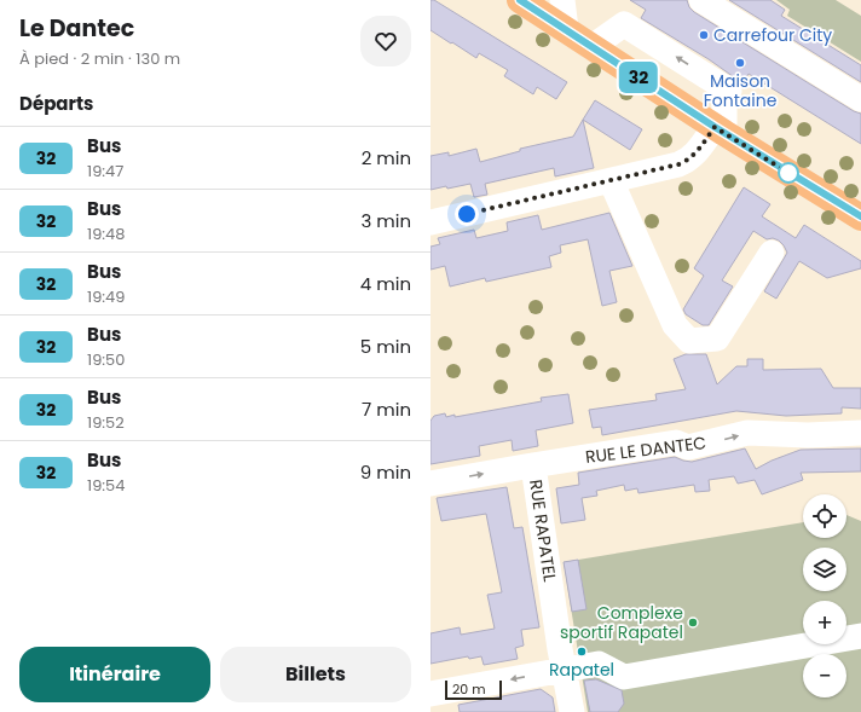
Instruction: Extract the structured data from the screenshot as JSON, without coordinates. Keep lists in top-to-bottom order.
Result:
{
  "streets": {
    "street": ["RUE LE DANTEC", "RUE RAPATEL"]
  },
  "crossings": [
    ["RUE LE DANTEC", "RUE RAPATEL"]
  ],
  "places": [
    "Carrefour City",
    "Maison Fontaine",
    "Complexe sportif Rapatel",
    "Rapatel"
  ],
  "lines": ["bus line 32"],
  "scale_bar": "20 m",
  "page": {
    "heading": [
      ["Le Dantec", "À pied · 2 min · 130 m"],
      "Départs"
    ],
    "on_map": "32",
    "list": [
      {
        "mark": "32",
        "name": "Bus",
        "note": "19:47",
        "value": "2 min"
      },
      {
        "mark": "32",
        "name": "Bus",
        "note": "19:48",
        "value": "3 min"
      },
      {
        "mark": "32",
        "name": "Bus",
        "note": "19:49",
        "value": "4 min"
      },
      {
        "mark": "32",
        "name": "Bus",
        "note": "19:50",
        "value": "5 min"
      },
      {
        "mark": "32",
        "name": "Bus",
        "note": "19:52",
        "value": "7 min"
      },
      {
        "mark": "32",
        "name": "Bus",
        "note": "19:54",
        "value": "9 min"
      }
    ],
    "map_buttons": ["+", "−"],
    "buttons": ["Itinéraire", "Billets"],
    "scale": "20 m"
  }
}
